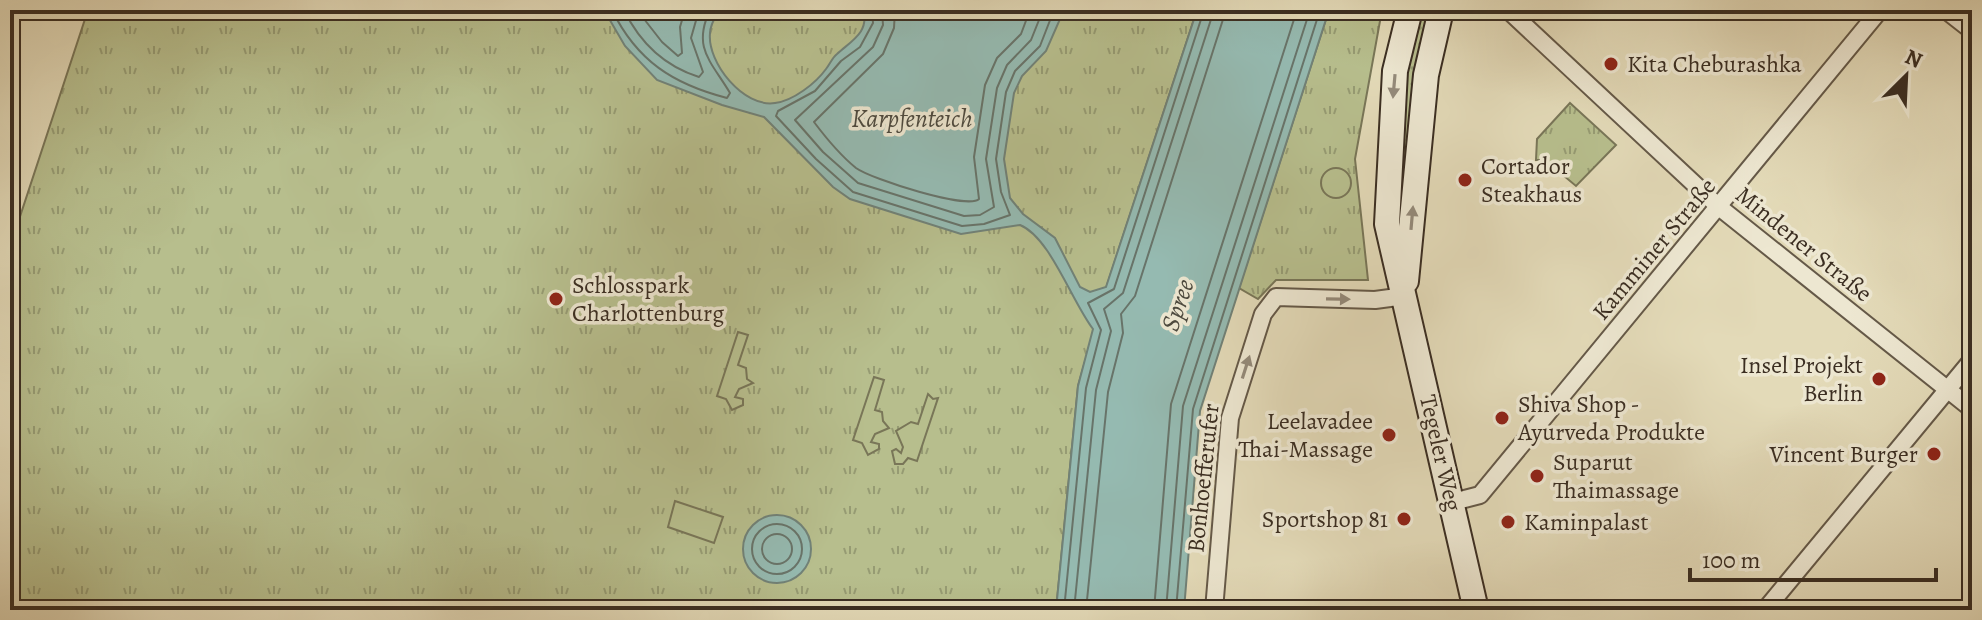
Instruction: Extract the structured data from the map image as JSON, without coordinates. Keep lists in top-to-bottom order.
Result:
{
  "streets": {
    "main road": ["Tegeler Weg"],
    "street": ["Mindener Straße", "Kamminer Straße", "Bonhoefferufer"]
  },
  "crossings": [
    ["Mindener Straße", "Kamminer Straße"],
    ["Kamminer Straße", "Tegeler Weg"],
    ["Tegeler Weg", "Bonhoefferufer"]
  ],
  "one_way": ["Bonhoefferufer"],
  "water": ["Karpfenteich", "Spree"],
  "places": [
    "Kita Cheburashka",
    "Cortador Steakhaus",
    "Schlosspark Charlottenburg",
    "Insel Projekt Berlin",
    "Shiva Shop - Ayurveda Produkte",
    "Leelavadee Thai-Massage",
    "Vincent Burger",
    "Suparut Thaimassage",
    "Sportshop 81",
    "Kaminpalast"
  ],
  "scale_bar": "100 m",
  "north": "top right"
}
